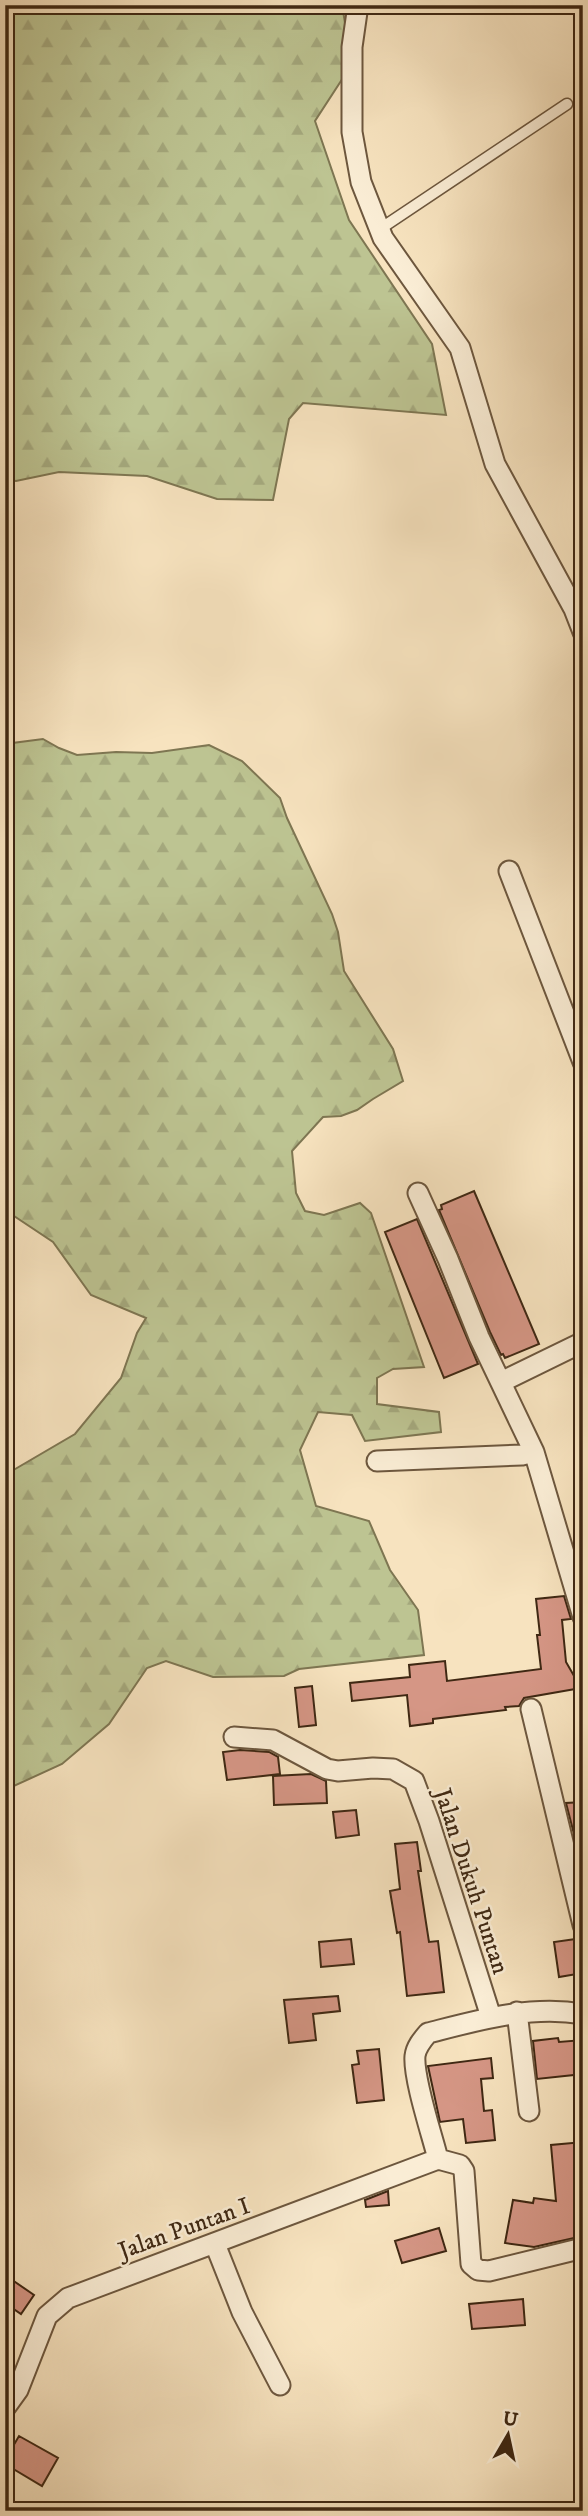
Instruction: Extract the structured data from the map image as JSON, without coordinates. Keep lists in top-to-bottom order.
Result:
{
  "streets": {
    "street": ["Jalan Dukuh Puntan", "Jalan Puntan I"]
  },
  "north": "top"
}
